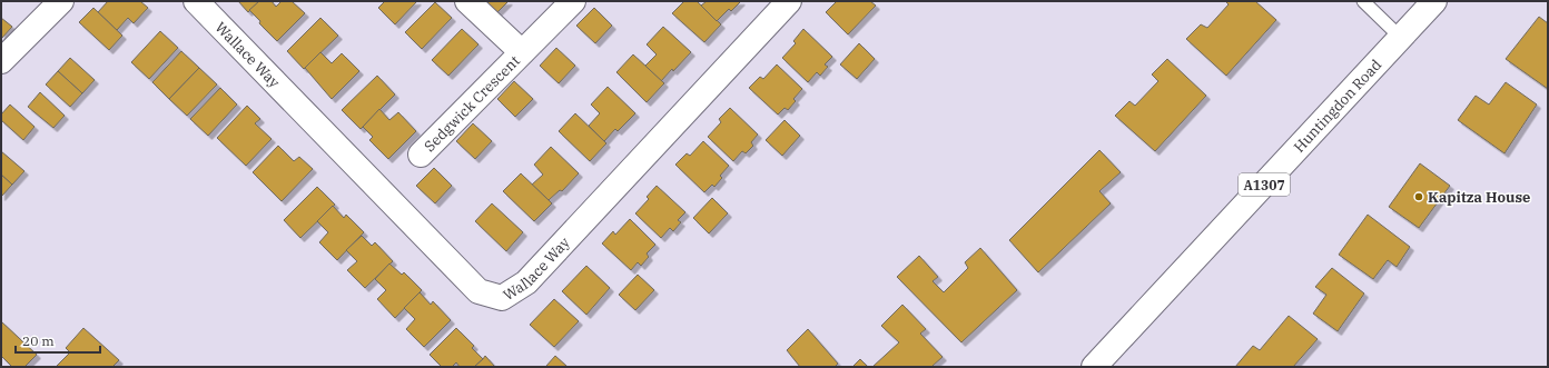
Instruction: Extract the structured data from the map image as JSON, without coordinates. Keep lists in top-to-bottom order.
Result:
{
  "streets": {
    "street": [
      "Wallace Way",
      "Sedgwick Crescent",
      "Huntingdon Road",
      "A1307"
    ]
  },
  "places": ["Kapitza House"],
  "scale_bar": "20 m"
}
